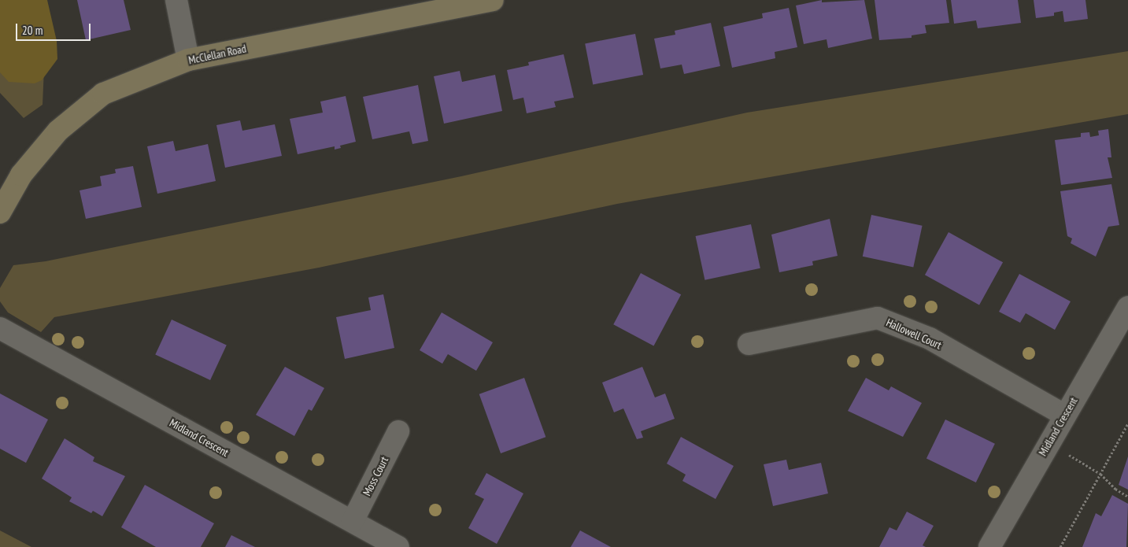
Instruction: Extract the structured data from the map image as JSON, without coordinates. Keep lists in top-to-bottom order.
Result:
{
  "streets": {
    "street": [
      "McClellan Road",
      "Hallowell Court",
      "Midland Crescent",
      "Moss Court"
    ]
  },
  "crossings": [
    ["Hallowell Court", "Midland Crescent"],
    ["Midland Crescent", "Moss Court"]
  ],
  "scale_bar": "20 m"
}
